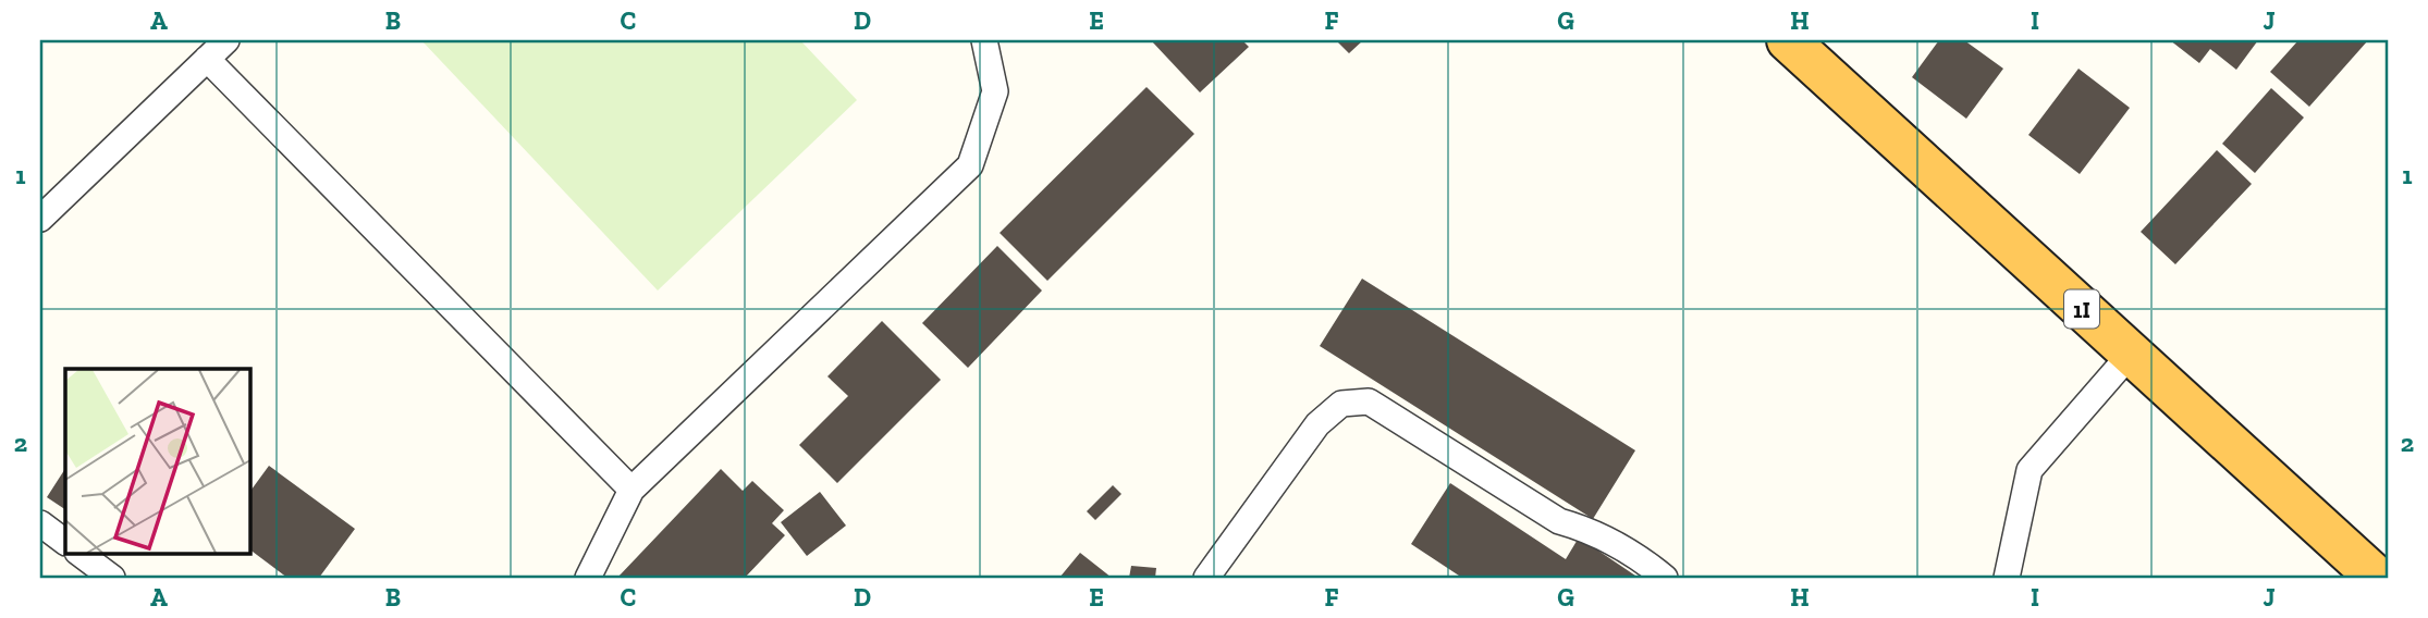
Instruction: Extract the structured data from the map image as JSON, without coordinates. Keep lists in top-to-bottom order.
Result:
{
  "streets": {
    "highway": ["1I"]
  },
  "grid": {
    "columns": [
      "A",
      "B",
      "C",
      "D",
      "E",
      "F",
      "G",
      "H",
      "I",
      "J"
    ],
    "rows": ["1", "2"]
  }
}
